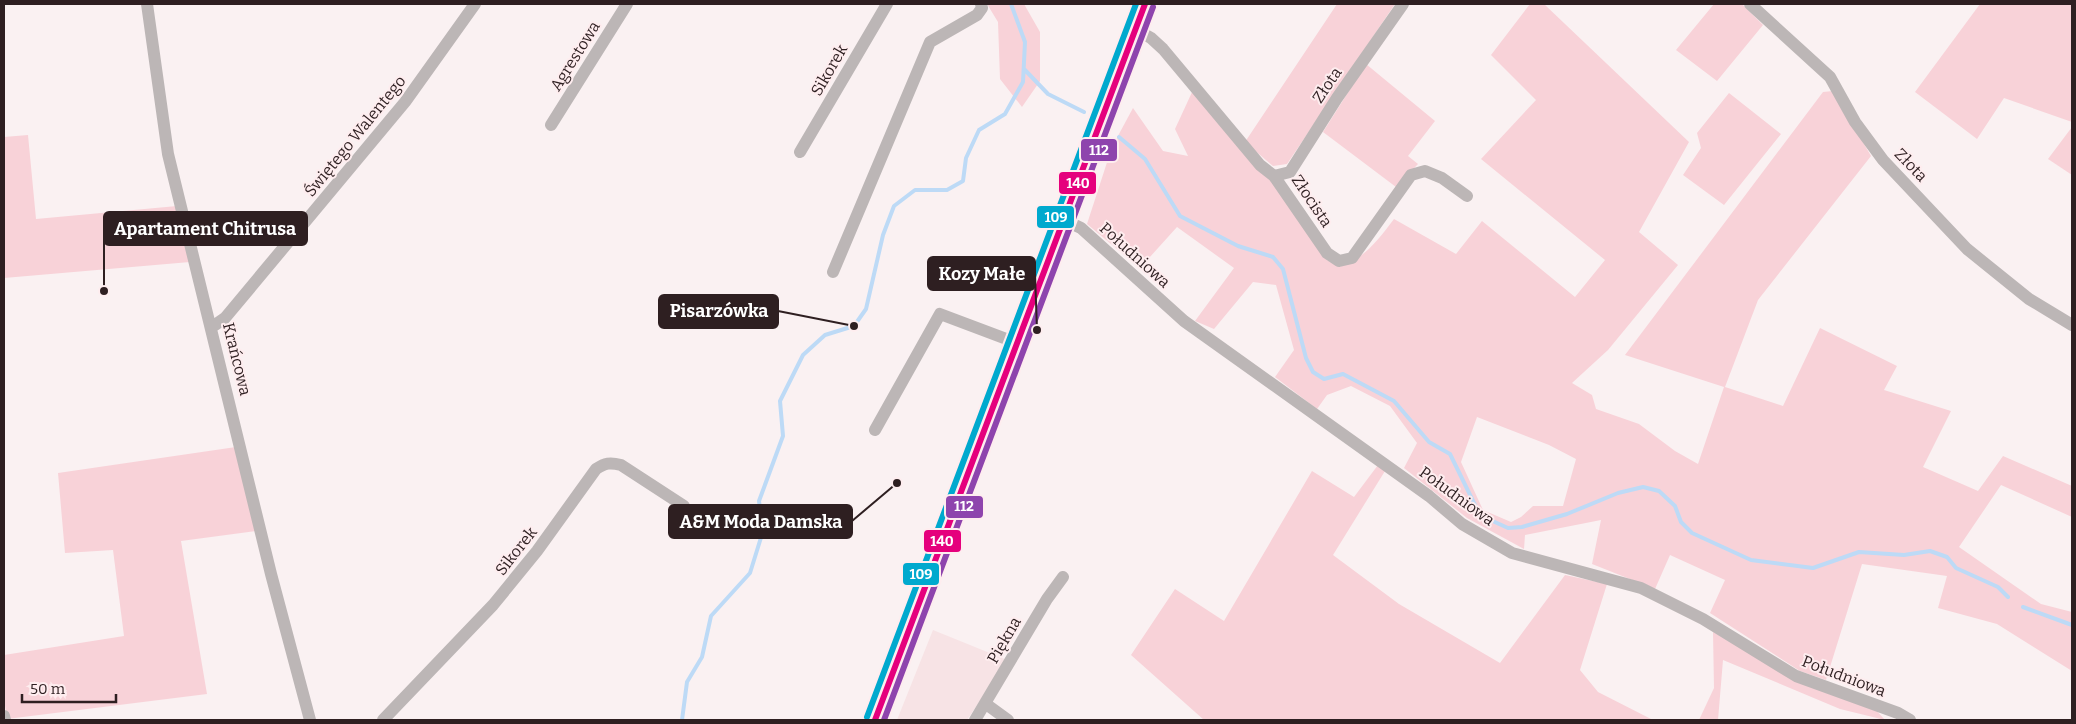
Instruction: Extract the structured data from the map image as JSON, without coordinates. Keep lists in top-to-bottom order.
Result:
{
  "streets": {
    "street": [
      "Agrestowa",
      "Sikorek",
      "Złota",
      "Świętego Walentego",
      "Złocista",
      "Południowa",
      "Krańcowa",
      "Piękna"
    ]
  },
  "crossings": [
    ["Złota", "Złocista"],
    ["Świętego Walentego", "Krańcowa"]
  ],
  "places": [
    "Apartament Chitrusa",
    "Pisarzówka",
    "Kozy Małe",
    "A&M Moda Damska"
  ],
  "lines": ["transit line 140", "transit line 109", "transit line 112"],
  "scale_bar": "50 m"
}
